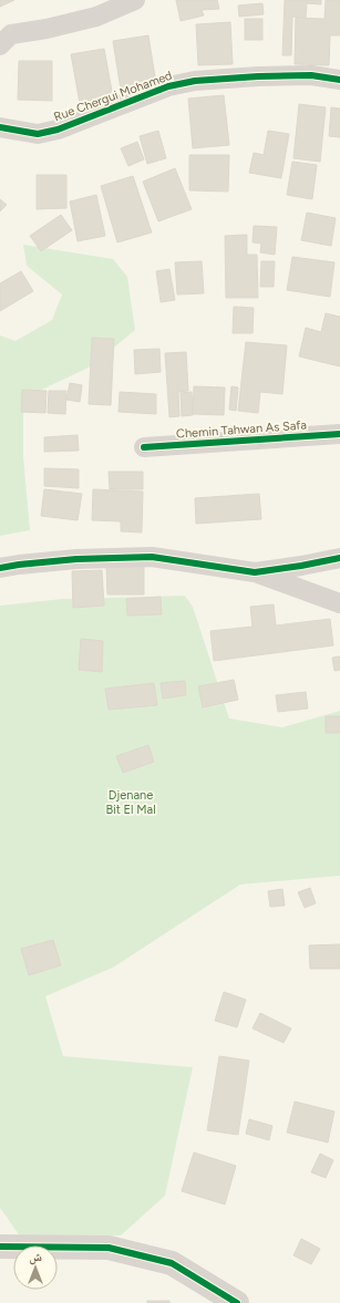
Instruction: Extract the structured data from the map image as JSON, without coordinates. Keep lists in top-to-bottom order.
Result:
{
  "streets": {
    "street": ["Rue Chergui Mohamed", "Chemin Tahwan As Safa"]
  },
  "parks": ["Djenane Bit El Mal"],
  "north": "top"
}
